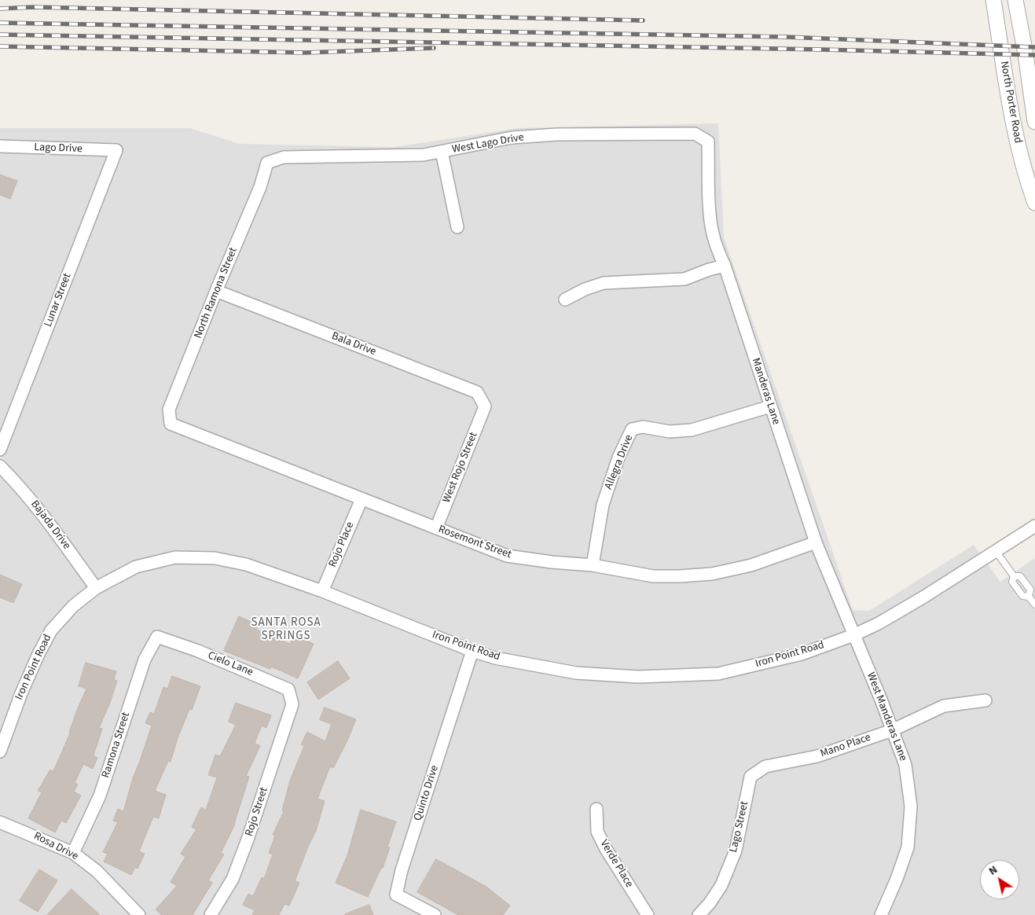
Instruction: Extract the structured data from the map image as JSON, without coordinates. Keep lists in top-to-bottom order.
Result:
{
  "streets": {
    "street": [
      "North Porter Road",
      "West Lago Drive",
      "Lago Drive",
      "North Ramona Street",
      "Lunar Street",
      "Bala Drive",
      "Manderas Lane",
      "Allegra Drive",
      "West Rojo Street",
      "Bajada Drive",
      "Rosemont Street",
      "Rojo Place",
      "Iron Point Road",
      "Cielo Lane",
      "West Manderas Lane",
      "Ramona Street",
      "Mano Place",
      "Quinto Drive",
      "Rojo Street",
      "Lago Street",
      "Rosa Drive",
      "Verde Place"
    ]
  },
  "crossings": [
    ["West Lago Drive", "North Ramona Street"],
    ["West Lago Drive", "Manderas Lane"],
    ["Lago Drive", "Lunar Street"],
    ["North Ramona Street", "Bala Drive"],
    ["North Ramona Street", "Rosemont Street"],
    ["Bala Drive", "West Rojo Street"],
    ["Manderas Lane", "Allegra Drive"],
    ["Manderas Lane", "Rosemont Street"],
    ["Manderas Lane", "Iron Point Road"],
    ["Manderas Lane", "West Manderas Lane"],
    ["Allegra Drive", "Rosemont Street"],
    ["West Rojo Street", "Rosemont Street"],
    ["Bajada Drive", "Iron Point Road"],
    ["Rosemont Street", "Rojo Place"],
    ["Rojo Place", "Iron Point Road"],
    ["Iron Point Road", "West Manderas Lane"],
    ["Iron Point Road", "Quinto Drive"],
    ["Cielo Lane", "Ramona Street"],
    ["Cielo Lane", "Rojo Street"],
    ["West Manderas Lane", "Mano Place"],
    ["Ramona Street", "Rosa Drive"],
    ["Mano Place", "Lago Street"]
  ],
  "districts": ["SANTA ROSA SPRINGS"],
  "north": "top left"
}
